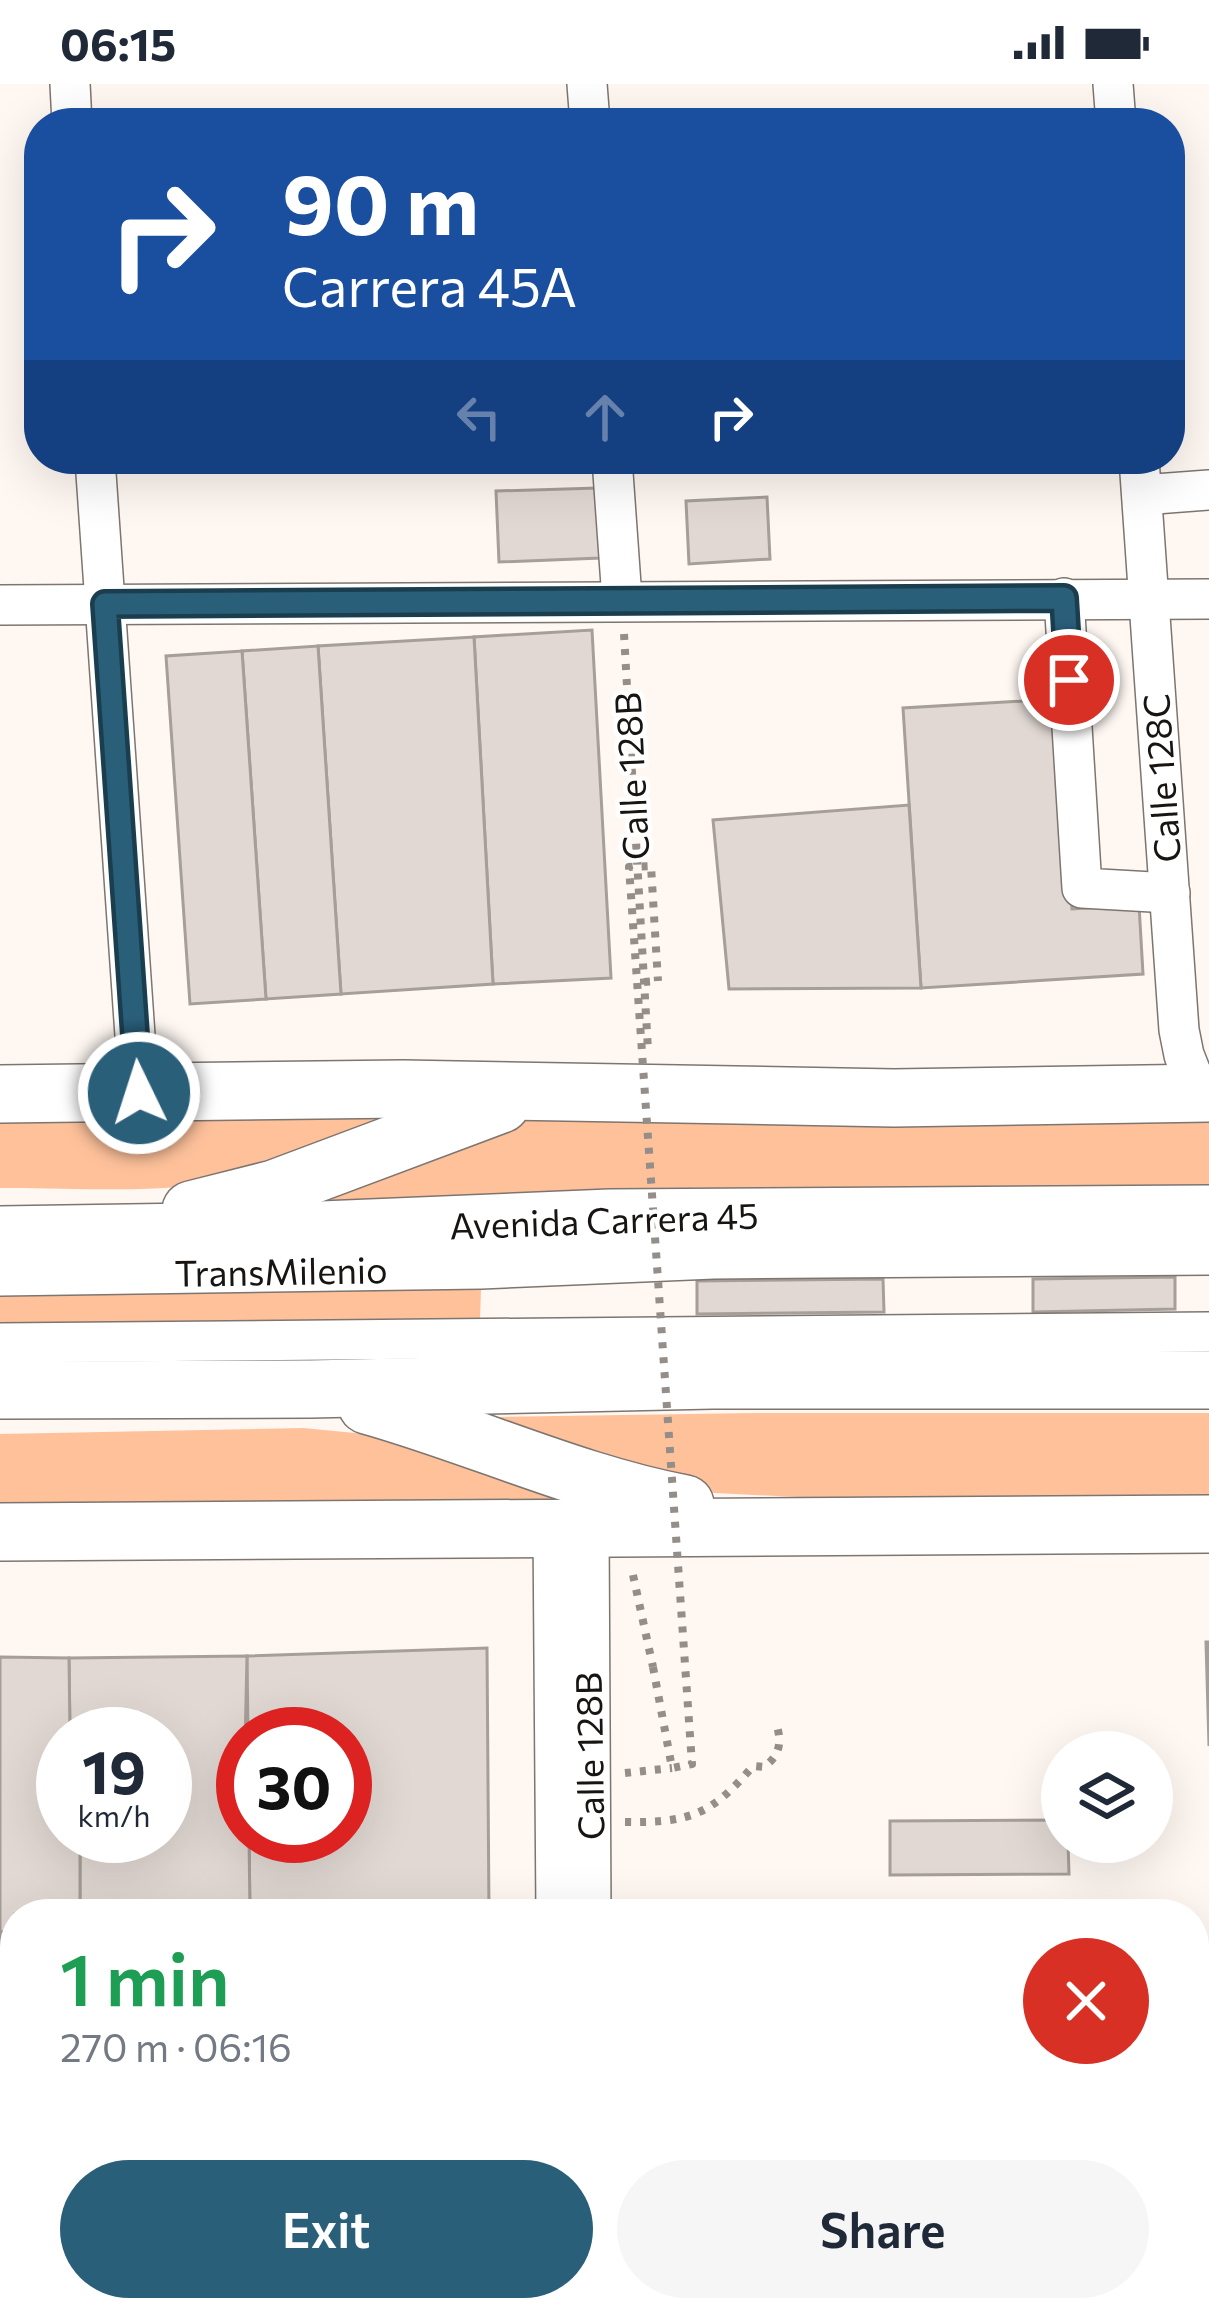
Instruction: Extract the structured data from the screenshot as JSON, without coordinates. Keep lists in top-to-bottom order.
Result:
{
  "streets": {
    "highway": ["Avenida Carrera 45"],
    "street": ["Calle 128B", "Calle 128C", "TransMilenio"]
  },
  "page": {
    "status": "06:15",
    "turn": ["90 m", "Carrera 45A"],
    "speed": "19 km/h",
    "limit": "30",
    "heading": ["1 min", "270 m · 06:16"],
    "buttons": ["Exit", "Share"]
  }
}
